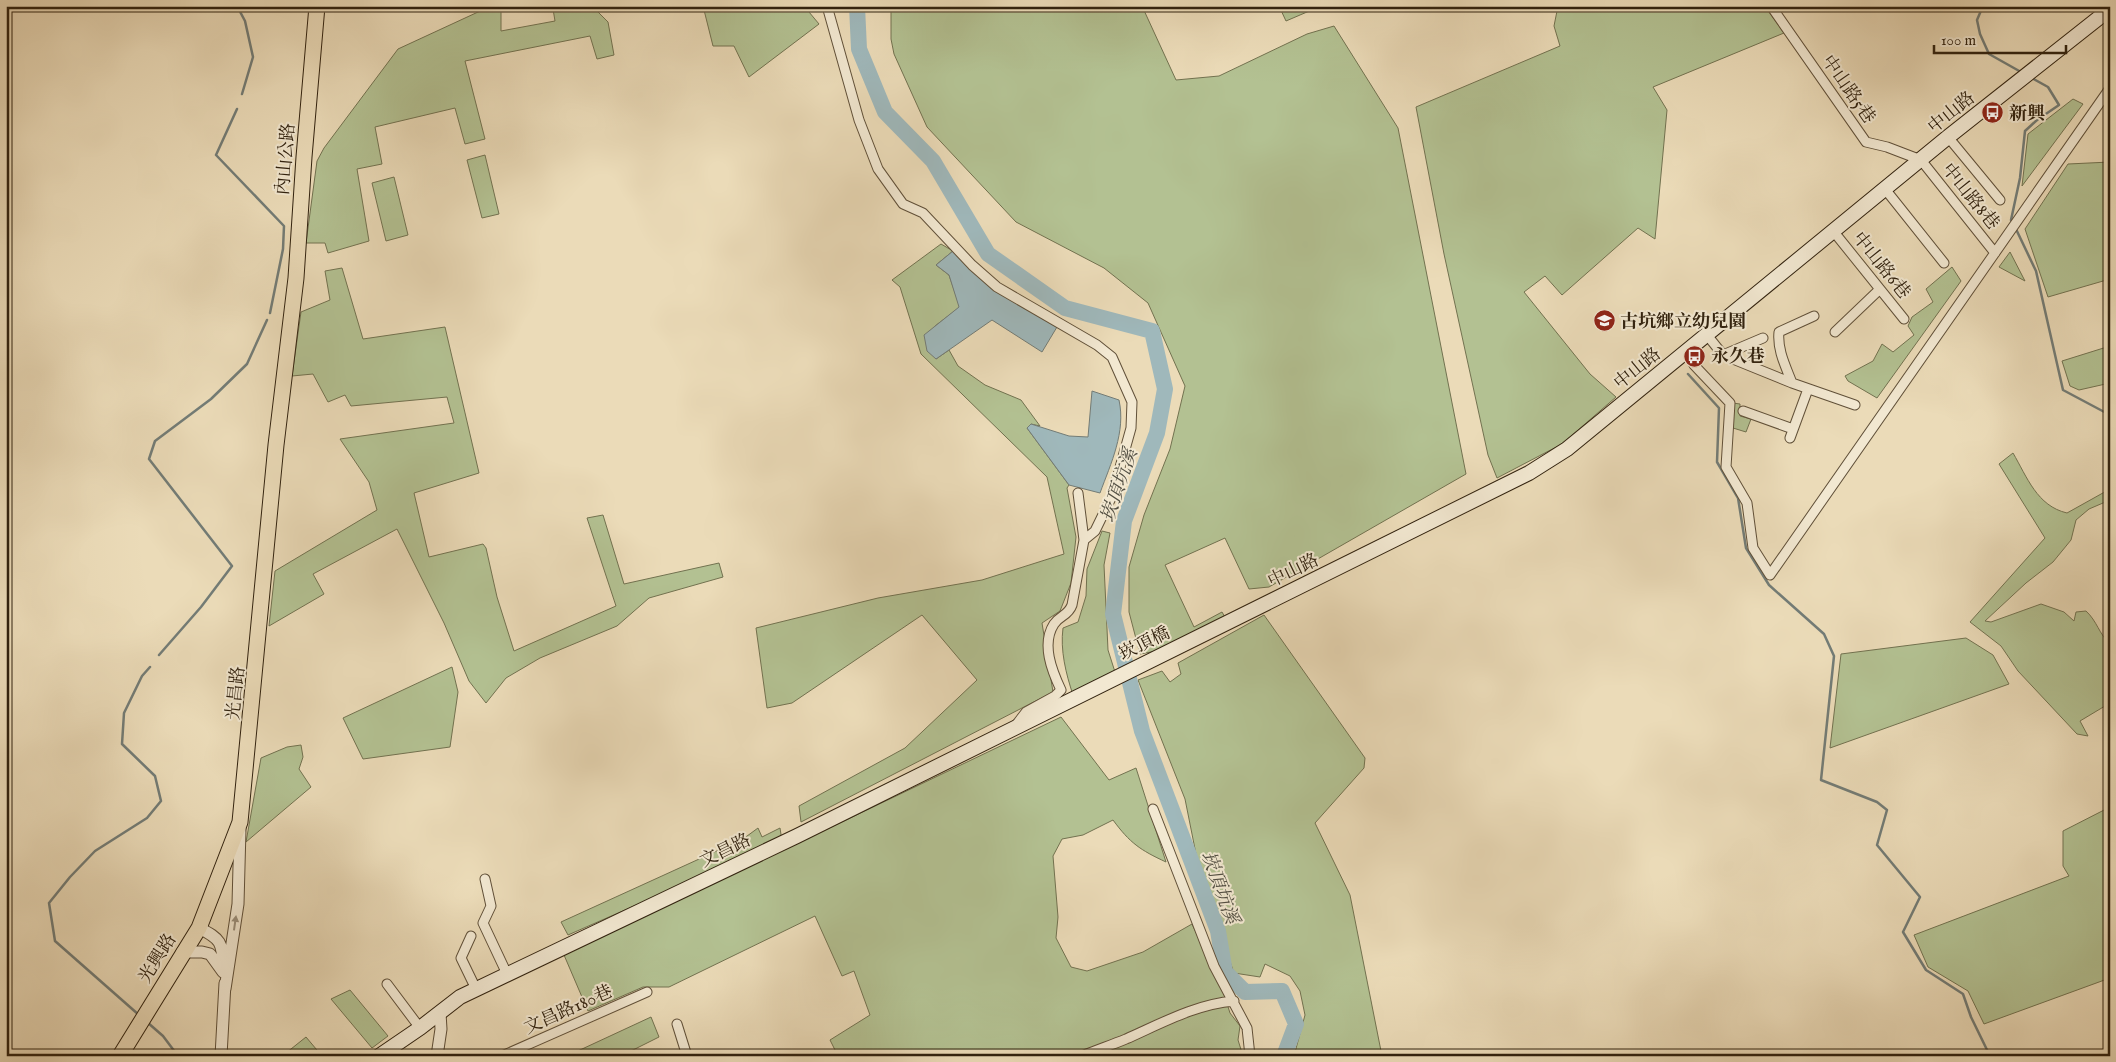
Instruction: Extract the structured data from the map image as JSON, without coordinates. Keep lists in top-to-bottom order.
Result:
{
  "streets": {
    "main road": [
      "中山路",
      "內山公路",
      "崁頂橋",
      "光昌路",
      "文昌路",
      "光興路"
    ],
    "street": [
      "中山路5巷",
      "中山路8巷",
      "中山路6巷",
      "文昌路180巷"
    ]
  },
  "crossings": [
    ["中山路5巷", "中山路"],
    ["中山路5巷", "中山路8巷"],
    ["中山路", "中山路8巷"],
    ["中山路", "中山路6巷"],
    ["中山路", "崁頂橋"],
    ["內山公路", "光昌路"],
    ["崁頂橋", "文昌路"],
    ["光昌路", "光興路"]
  ],
  "water": ["崁頂坑溪"],
  "places": {
    "bus stop": ["新興", "永久巷"],
    "school or university": ["古坑鄉立幼兒園"]
  },
  "scale_bar": "100 m"
}
